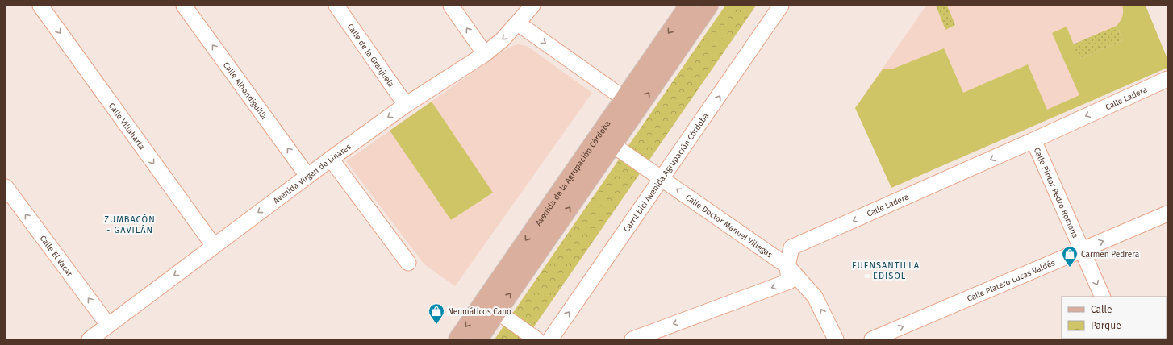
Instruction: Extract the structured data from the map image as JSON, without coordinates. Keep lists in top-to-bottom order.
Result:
{
  "streets": {
    "main road": ["Avenida de la Agrupación Córdoba"],
    "street": [
      "Calle de la Granjuela",
      "Calle Alhondiguilla",
      "Calle Ladera",
      "Calle Villaharta",
      "Carril bici Avenida Agrupación Córdoba",
      "Avenida Virgen de Linares",
      "Calle Pintor Pedro Romana",
      "Calle Doctor Manuel Villegas",
      "Calle El Vacar",
      "Calle Platero Lucas Valdés"
    ]
  },
  "crossings": [
    ["Calle de la Granjuela", "Avenida Virgen de Linares"],
    ["Calle Alhondiguilla", "Avenida Virgen de Linares"],
    ["Calle Ladera", "Calle Pintor Pedro Romana"],
    ["Calle Ladera", "Calle Doctor Manuel Villegas"],
    ["Calle Villaharta", "Avenida Virgen de Linares"],
    ["Avenida de la Agrupación Córdoba", "Calle Doctor Manuel Villegas"],
    ["Carril bici Avenida Agrupación Córdoba", "Calle Doctor Manuel Villegas"],
    ["Avenida Virgen de Linares", "Calle El Vacar"],
    ["Calle Pintor Pedro Romana", "Calle Platero Lucas Valdés"]
  ],
  "one_way": [
    "Calle Alhondiguilla",
    "Calle Ladera",
    "Calle Villaharta",
    "Carril bici Avenida Agrupación Córdoba",
    "Avenida Virgen de Linares",
    "Calle Doctor Manuel Villegas",
    "Calle El Vacar",
    "Calle Platero Lucas Valdés"
  ],
  "districts": ["ZUMBACÓN - GAVILÁN", "FUENSANTILLA - EDISOL"],
  "places": {
    "shop": ["Carmen Pedrera", "Neumáticos Cano"]
  },
  "legend": ["Calle", "Parque"]
}
